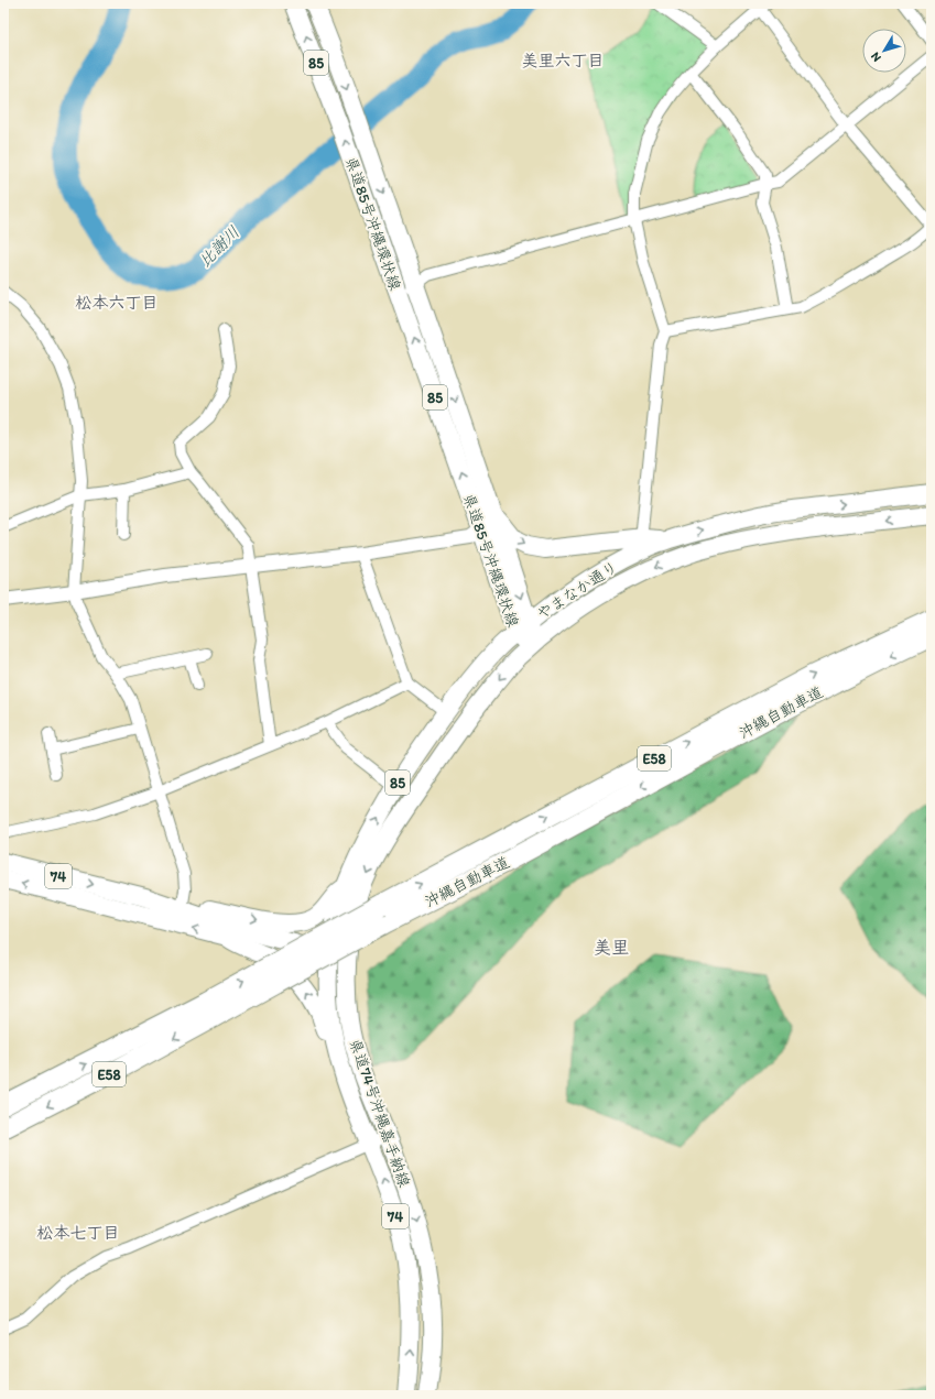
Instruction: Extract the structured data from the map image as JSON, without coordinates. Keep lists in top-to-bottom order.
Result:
{
  "streets": {
    "highway": ["沖縄自動車道", "E58"],
    "main road": [
      "85",
      "県道85号沖縄環状線",
      "やまなか通り",
      "74",
      "県道74号沖縄嘉手納線"
    ]
  },
  "crossings": [
    ["県道85号沖縄環状線", "やまなか通り"],
    ["やまなか通り", "74"],
    ["やまなか通り", "県道74号沖縄嘉手納線"],
    ["74", "県道74号沖縄嘉手納線"]
  ],
  "districts": [
    "美里六丁目",
    "松本六丁目",
    "美里",
    "松本七丁目"
  ],
  "water": ["比謝川"],
  "north": "bottom left"
}
